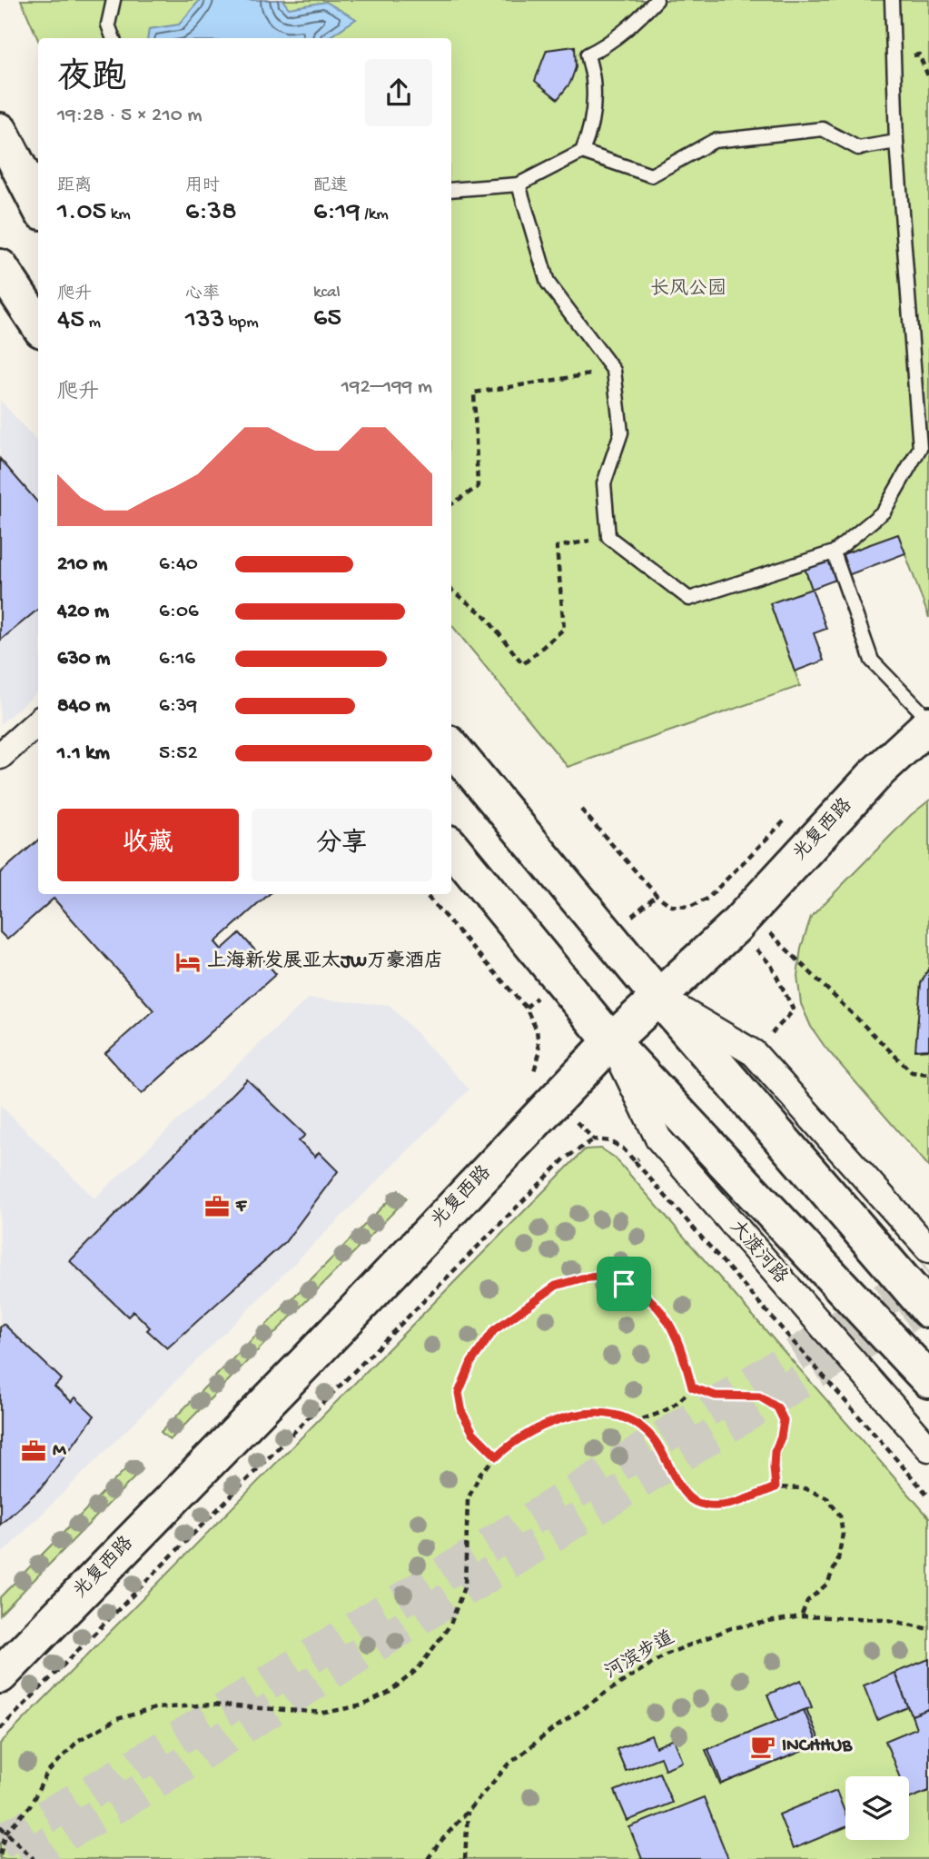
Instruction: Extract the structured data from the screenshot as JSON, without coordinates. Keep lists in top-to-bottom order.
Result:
{
  "streets": {
    "main road": ["光复西路", "大渡河路"],
    "path": ["河滨步道"]
  },
  "crossings": [
    ["光复西路", "大渡河路"]
  ],
  "parks": ["长风公园"],
  "places": {
    "hotel": ["上海新发展亚太JW万豪酒店"],
    "office": ["F", "M"],
    "cafe": ["INCHHUB"]
  },
  "page": {
    "heading": ["夜跑", "19:28 · 5 × 210 m"],
    "stats": [
      ["距离", "1.05 km"],
      ["用时", "6:38"],
      ["配速", "6:19 /km"],
      ["爬升", "45 m"],
      ["心率", "133 bpm"],
      ["kcal", "65"]
    ],
    "chart": ["爬升", "192–199 m"],
    "list": [
      {
        "name": "210 m",
        "note": "6:40"
      },
      {
        "name": "420 m",
        "note": "6:06"
      },
      {
        "name": "630 m",
        "note": "6:16"
      },
      {
        "name": "840 m",
        "note": "6:39"
      },
      {
        "name": "1.1 km",
        "note": "5:52"
      }
    ],
    "buttons": ["收藏", "分享"]
  }
}
